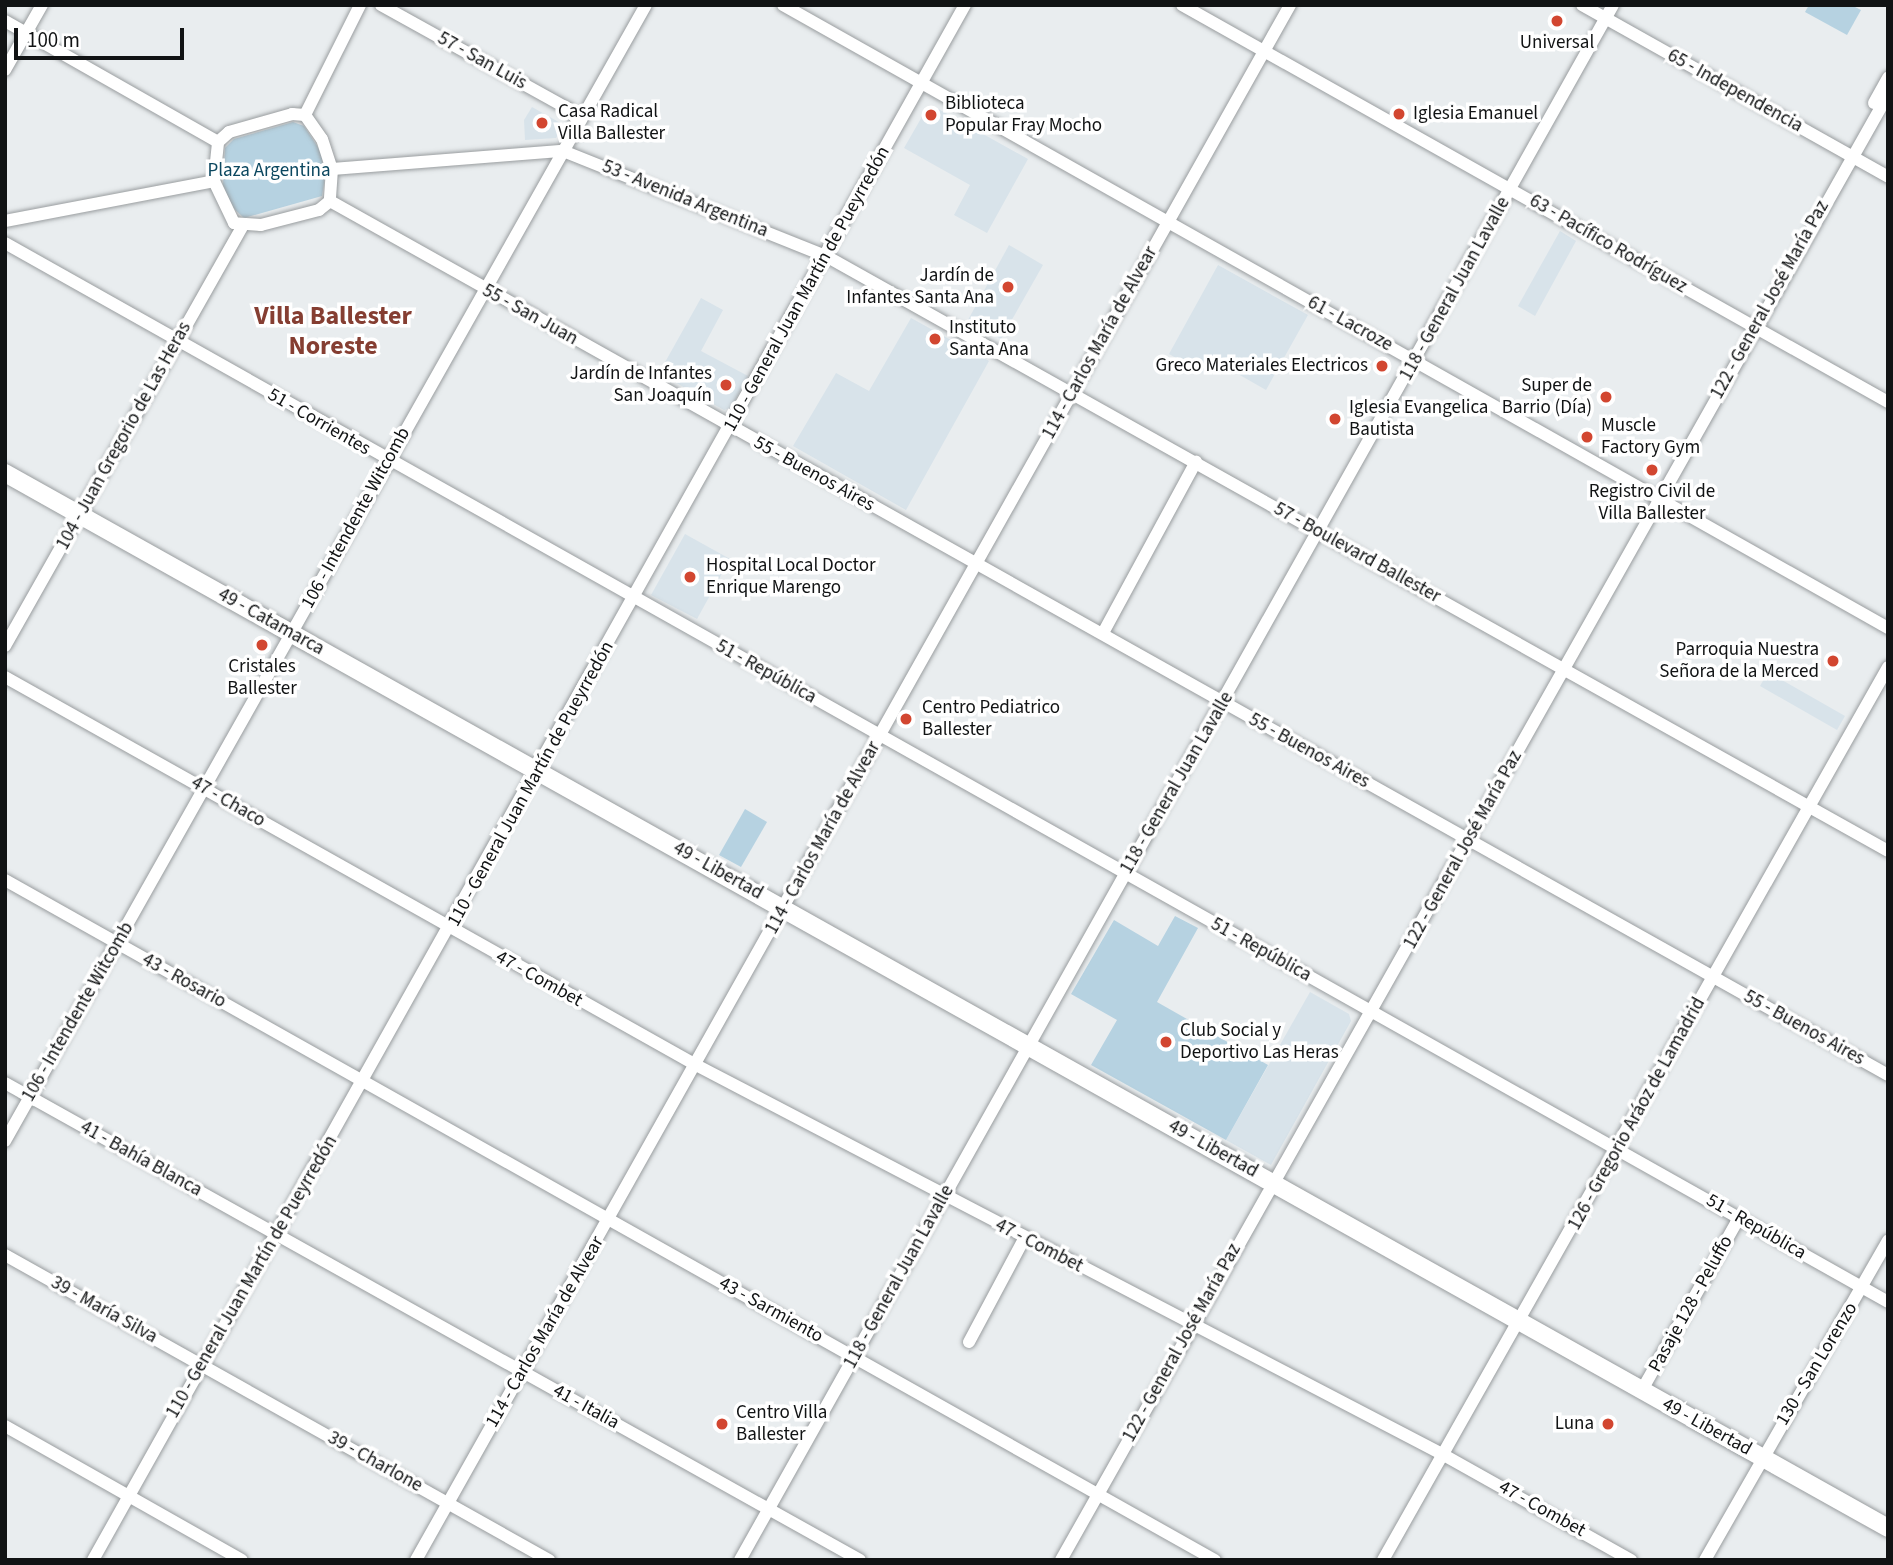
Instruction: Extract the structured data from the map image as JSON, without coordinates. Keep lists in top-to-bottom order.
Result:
{
  "streets": {
    "street": [
      "57 - San Luis",
      "65 - Independencia",
      "53 - Avenida Argentina",
      "63 - Pacífico Rodríguez",
      "110 - General Juan Martín de Pueyrredón",
      "118 - General Juan Lavalle",
      "122 - General José María Paz",
      "55 - San Juan",
      "61 - Lacroze",
      "114 - Carlos María de Alvear",
      "51 - Corrientes",
      "104 - Juan Gregorio de Las Heras",
      "55 - Buenos Aires",
      "106 - Intendente Witcomb",
      "57 - Boulevard Ballester",
      "49 - Catamarca",
      "51 - República",
      "47 - Chaco",
      "49 - Libertad",
      "47 - Combet",
      "43 - Rosario",
      "126 - Gregorio Aráoz de Lamadrid",
      "41 - Bahía Blanca",
      "Pasaje 128 - Peluffo",
      "39 - María Silva",
      "43 - Sarmiento",
      "130 - San Lorenzo",
      "41 - Italia",
      "39 - Charlone"
    ]
  },
  "crossings": [
    ["57 - San Luis", "106 - Intendente Witcomb"],
    ["65 - Independencia", "118 - General Juan Lavalle"],
    ["65 - Independencia", "122 - General José María Paz"],
    ["53 - Avenida Argentina", "110 - General Juan Martín de Pueyrredón"],
    ["53 - Avenida Argentina", "55 - San Juan"],
    ["53 - Avenida Argentina", "104 - Juan Gregorio de Las Heras"],
    ["53 - Avenida Argentina", "106 - Intendente Witcomb"],
    ["53 - Avenida Argentina", "57 - Boulevard Ballester"],
    ["63 - Pacífico Rodríguez", "118 - General Juan Lavalle"],
    ["63 - Pacífico Rodríguez", "122 - General José María Paz"],
    ["63 - Pacífico Rodríguez", "114 - Carlos María de Alvear"],
    ["110 - General Juan Martín de Pueyrredón", "55 - San Juan"],
    ["110 - General Juan Martín de Pueyrredón", "61 - Lacroze"],
    ["110 - General Juan Martín de Pueyrredón", "51 - Corrientes"],
    ["110 - General Juan Martín de Pueyrredón", "55 - Buenos Aires"],
    ["110 - General Juan Martín de Pueyrredón", "57 - Boulevard Ballester"],
    ["110 - General Juan Martín de Pueyrredón", "49 - Catamarca"],
    ["110 - General Juan Martín de Pueyrredón", "51 - República"],
    ["110 - General Juan Martín de Pueyrredón", "47 - Chaco"],
    ["110 - General Juan Martín de Pueyrredón", "49 - Libertad"],
    ["110 - General Juan Martín de Pueyrredón", "47 - Combet"],
    ["110 - General Juan Martín de Pueyrredón", "43 - Rosario"],
    ["110 - General Juan Martín de Pueyrredón", "41 - Bahía Blanca"],
    ["110 - General Juan Martín de Pueyrredón", "39 - María Silva"],
    ["110 - General Juan Martín de Pueyrredón", "43 - Sarmiento"],
    ["110 - General Juan Martín de Pueyrredón", "41 - Italia"],
    ["110 - General Juan Martín de Pueyrredón", "39 - Charlone"],
    ["118 - General Juan Lavalle", "61 - Lacroze"],
    ["118 - General Juan Lavalle", "55 - Buenos Aires"],
    ["118 - General Juan Lavalle", "57 - Boulevard Ballester"],
    ["118 - General Juan Lavalle", "51 - República"],
    ["118 - General Juan Lavalle", "49 - Libertad"],
    ["118 - General Juan Lavalle", "47 - Combet"],
    ["118 - General Juan Lavalle", "43 - Sarmiento"],
    ["118 - General Juan Lavalle", "41 - Italia"],
    ["122 - General José María Paz", "61 - Lacroze"],
    ["122 - General José María Paz", "55 - Buenos Aires"],
    ["122 - General José María Paz", "57 - Boulevard Ballester"],
    ["122 - General José María Paz", "51 - República"],
    ["122 - General José María Paz", "49 - Libertad"],
    ["122 - General José María Paz", "47 - Combet"],
    ["122 - General José María Paz", "43 - Sarmiento"],
    ["55 - San Juan", "104 - Juan Gregorio de Las Heras"],
    ["55 - San Juan", "55 - Buenos Aires"],
    ["55 - San Juan", "106 - Intendente Witcomb"],
    ["61 - Lacroze", "114 - Carlos María de Alvear"],
    ["114 - Carlos María de Alvear", "55 - Buenos Aires"],
    ["114 - Carlos María de Alvear", "57 - Boulevard Ballester"],
    ["114 - Carlos María de Alvear", "51 - República"],
    ["114 - Carlos María de Alvear", "49 - Libertad"],
    ["114 - Carlos María de Alvear", "47 - Combet"],
    ["114 - Carlos María de Alvear", "43 - Sarmiento"],
    ["114 - Carlos María de Alvear", "41 - Italia"],
    ["114 - Carlos María de Alvear", "39 - Charlone"],
    ["51 - Corrientes", "104 - Juan Gregorio de Las Heras"],
    ["51 - Corrientes", "106 - Intendente Witcomb"],
    ["51 - Corrientes", "51 - República"],
    ["104 - Juan Gregorio de Las Heras", "49 - Catamarca"],
    ["55 - Buenos Aires", "126 - Gregorio Aráoz de Lamadrid"],
    ["106 - Intendente Witcomb", "49 - Catamarca"],
    ["106 - Intendente Witcomb", "47 - Chaco"],
    ["106 - Intendente Witcomb", "43 - Rosario"],
    ["106 - Intendente Witcomb", "41 - Bahía Blanca"],
    ["57 - Boulevard Ballester", "126 - Gregorio Aráoz de Lamadrid"],
    ["49 - Catamarca", "49 - Libertad"],
    ["51 - República", "126 - Gregorio Aráoz de Lamadrid"],
    ["51 - República", "Pasaje 128 - Peluffo"],
    ["51 - República", "130 - San Lorenzo"],
    ["47 - Chaco", "47 - Combet"],
    ["49 - Libertad", "126 - Gregorio Aráoz de Lamadrid"],
    ["49 - Libertad", "Pasaje 128 - Peluffo"],
    ["49 - Libertad", "130 - San Lorenzo"],
    ["47 - Combet", "126 - Gregorio Aráoz de Lamadrid"],
    ["43 - Rosario", "43 - Sarmiento"],
    ["41 - Bahía Blanca", "41 - Italia"],
    ["39 - María Silva", "39 - Charlone"]
  ],
  "districts": ["Villa Ballester Noreste"],
  "parks": ["Plaza Argentina"],
  "places": [
    "Universal",
    "Iglesia Emanuel",
    "Biblioteca Popular Fray Mocho",
    "Casa Radical Villa Ballester",
    "Jardín de Infantes Santa Ana",
    "Instituto Santa Ana",
    "Greco Materiales Electricos",
    "Jardín de Infantes San Joaquín",
    "Super de Barrio (Día)",
    "Iglesia Evangelica Bautista",
    "Muscle Factory Gym",
    "Registro Civil de Villa Ballester",
    "Hospital Local Doctor Enrique Marengo",
    "Cristales Ballester",
    "Parroquia Nuestra Señora de la Merced",
    "Centro Pediatrico Ballester",
    "Club Social y Deportivo Las Heras",
    "Centro Villa Ballester",
    "Luna"
  ],
  "scale_bar": "100 m"
}
